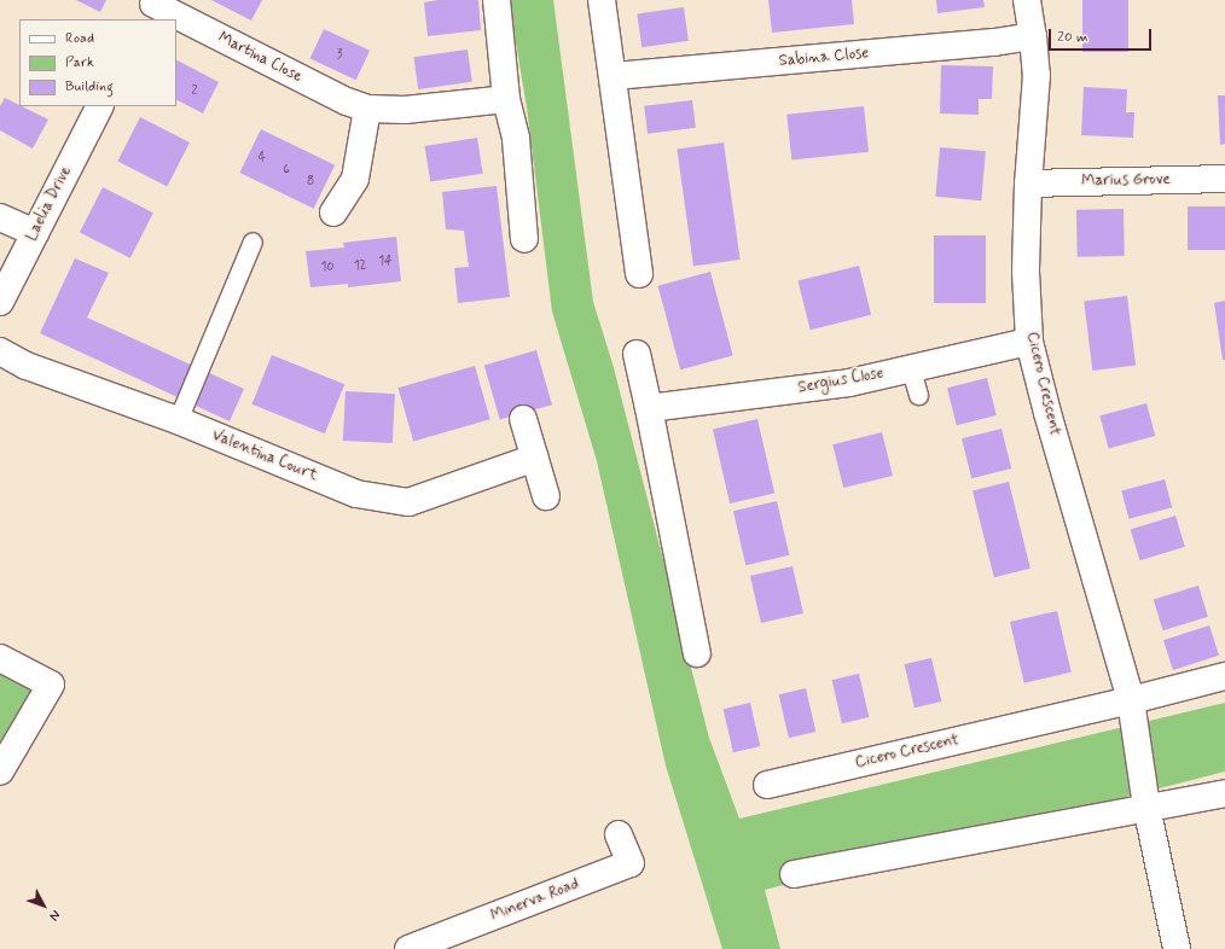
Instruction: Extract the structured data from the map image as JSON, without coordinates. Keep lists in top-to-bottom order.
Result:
{
  "streets": {
    "street": [
      "Martina Close",
      "Sabina Close",
      "Marius Grove",
      "Laelia Drive",
      "Sergius Close",
      "Cicero Crescent",
      "Valentina Court",
      "Minerva Road"
    ]
  },
  "crossings": [
    ["Sabina Close", "Cicero Crescent"],
    ["Marius Grove", "Cicero Crescent"],
    ["Sergius Close", "Cicero Crescent"]
  ],
  "house_numbers": [
    "3",
    "2",
    "4",
    "6",
    "8",
    "14",
    "12",
    "10"
  ],
  "legend": ["Road", "Park", "Building"],
  "scale_bar": "20 m",
  "north": "bottom right"
}
